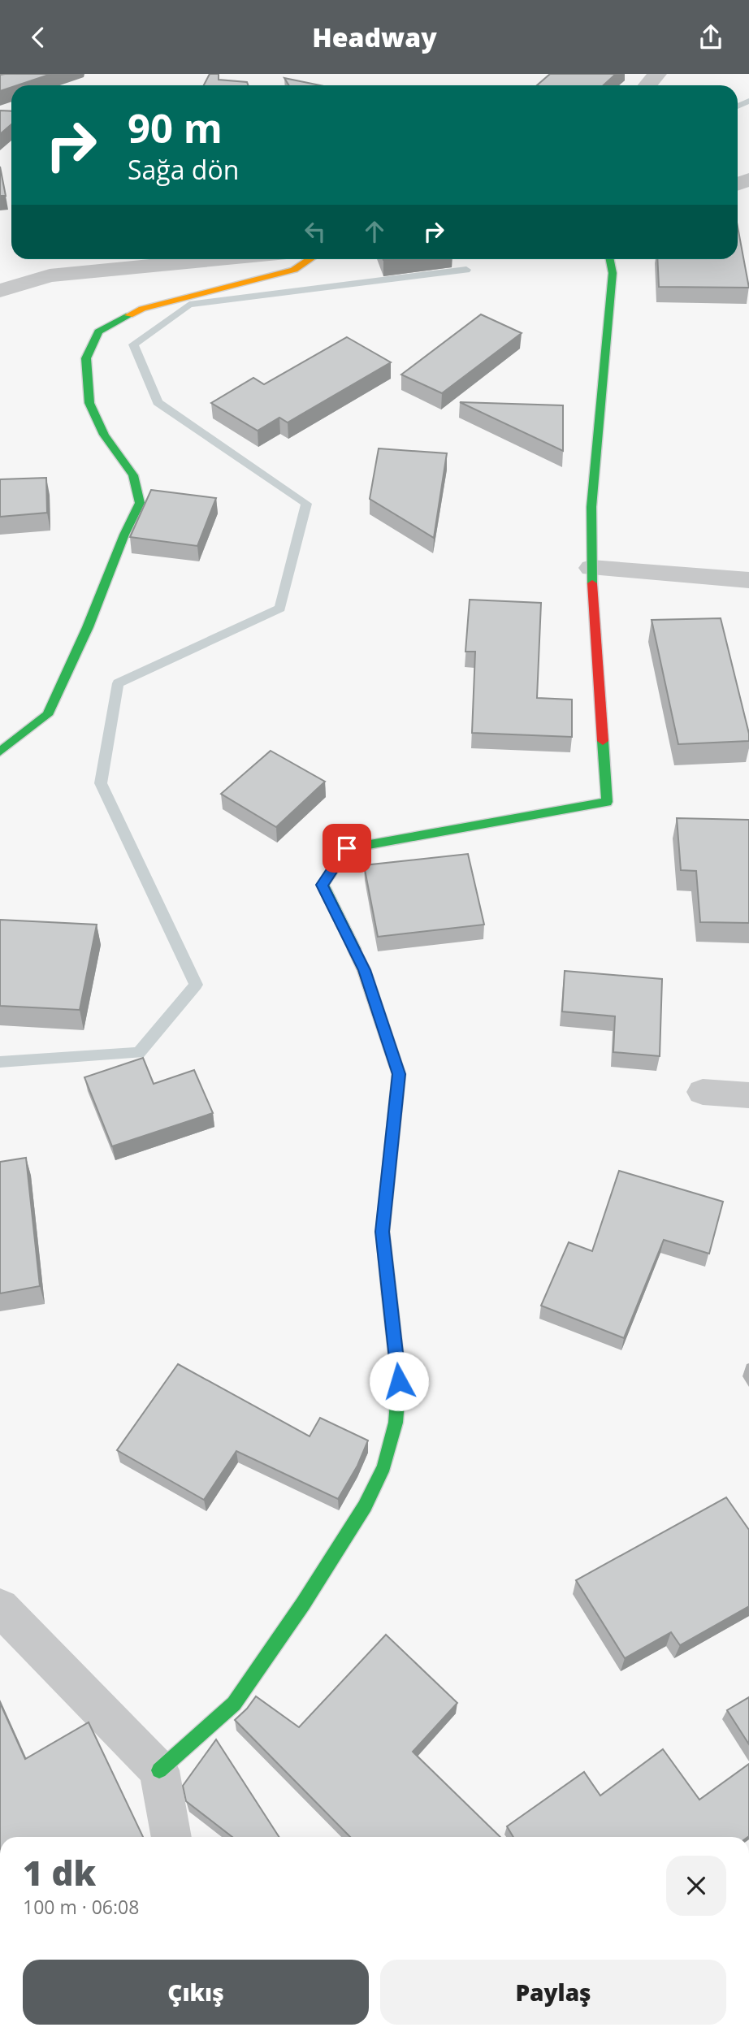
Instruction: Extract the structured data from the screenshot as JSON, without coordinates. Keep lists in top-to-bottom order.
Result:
{
  "page": {
    "header": "Headway",
    "turn": ["90 m", "Sağa dön"],
    "heading": ["1 dk", "100 m · 06:08"],
    "buttons": ["Çıkış", "Paylaş"]
  }
}
